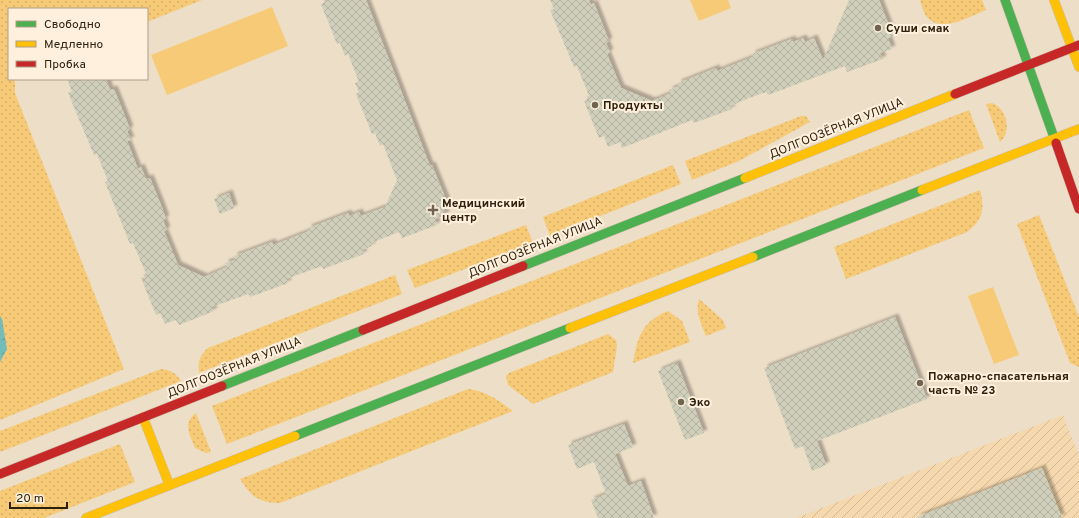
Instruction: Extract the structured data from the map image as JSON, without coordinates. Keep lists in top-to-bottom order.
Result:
{
  "streets": {
    "main road": ["ДОЛГООЗЁРНАЯ УЛИЦА"]
  },
  "places": {
    "other": [
      "Суши смак",
      "Продукты",
      "Пожарно-спасательная часть № 23",
      "Эко"
    ],
    "health": ["Медицинский центр"]
  },
  "legend": ["Свободно", "Медленно", "Пробка"],
  "scale_bar": "20 m"
}
